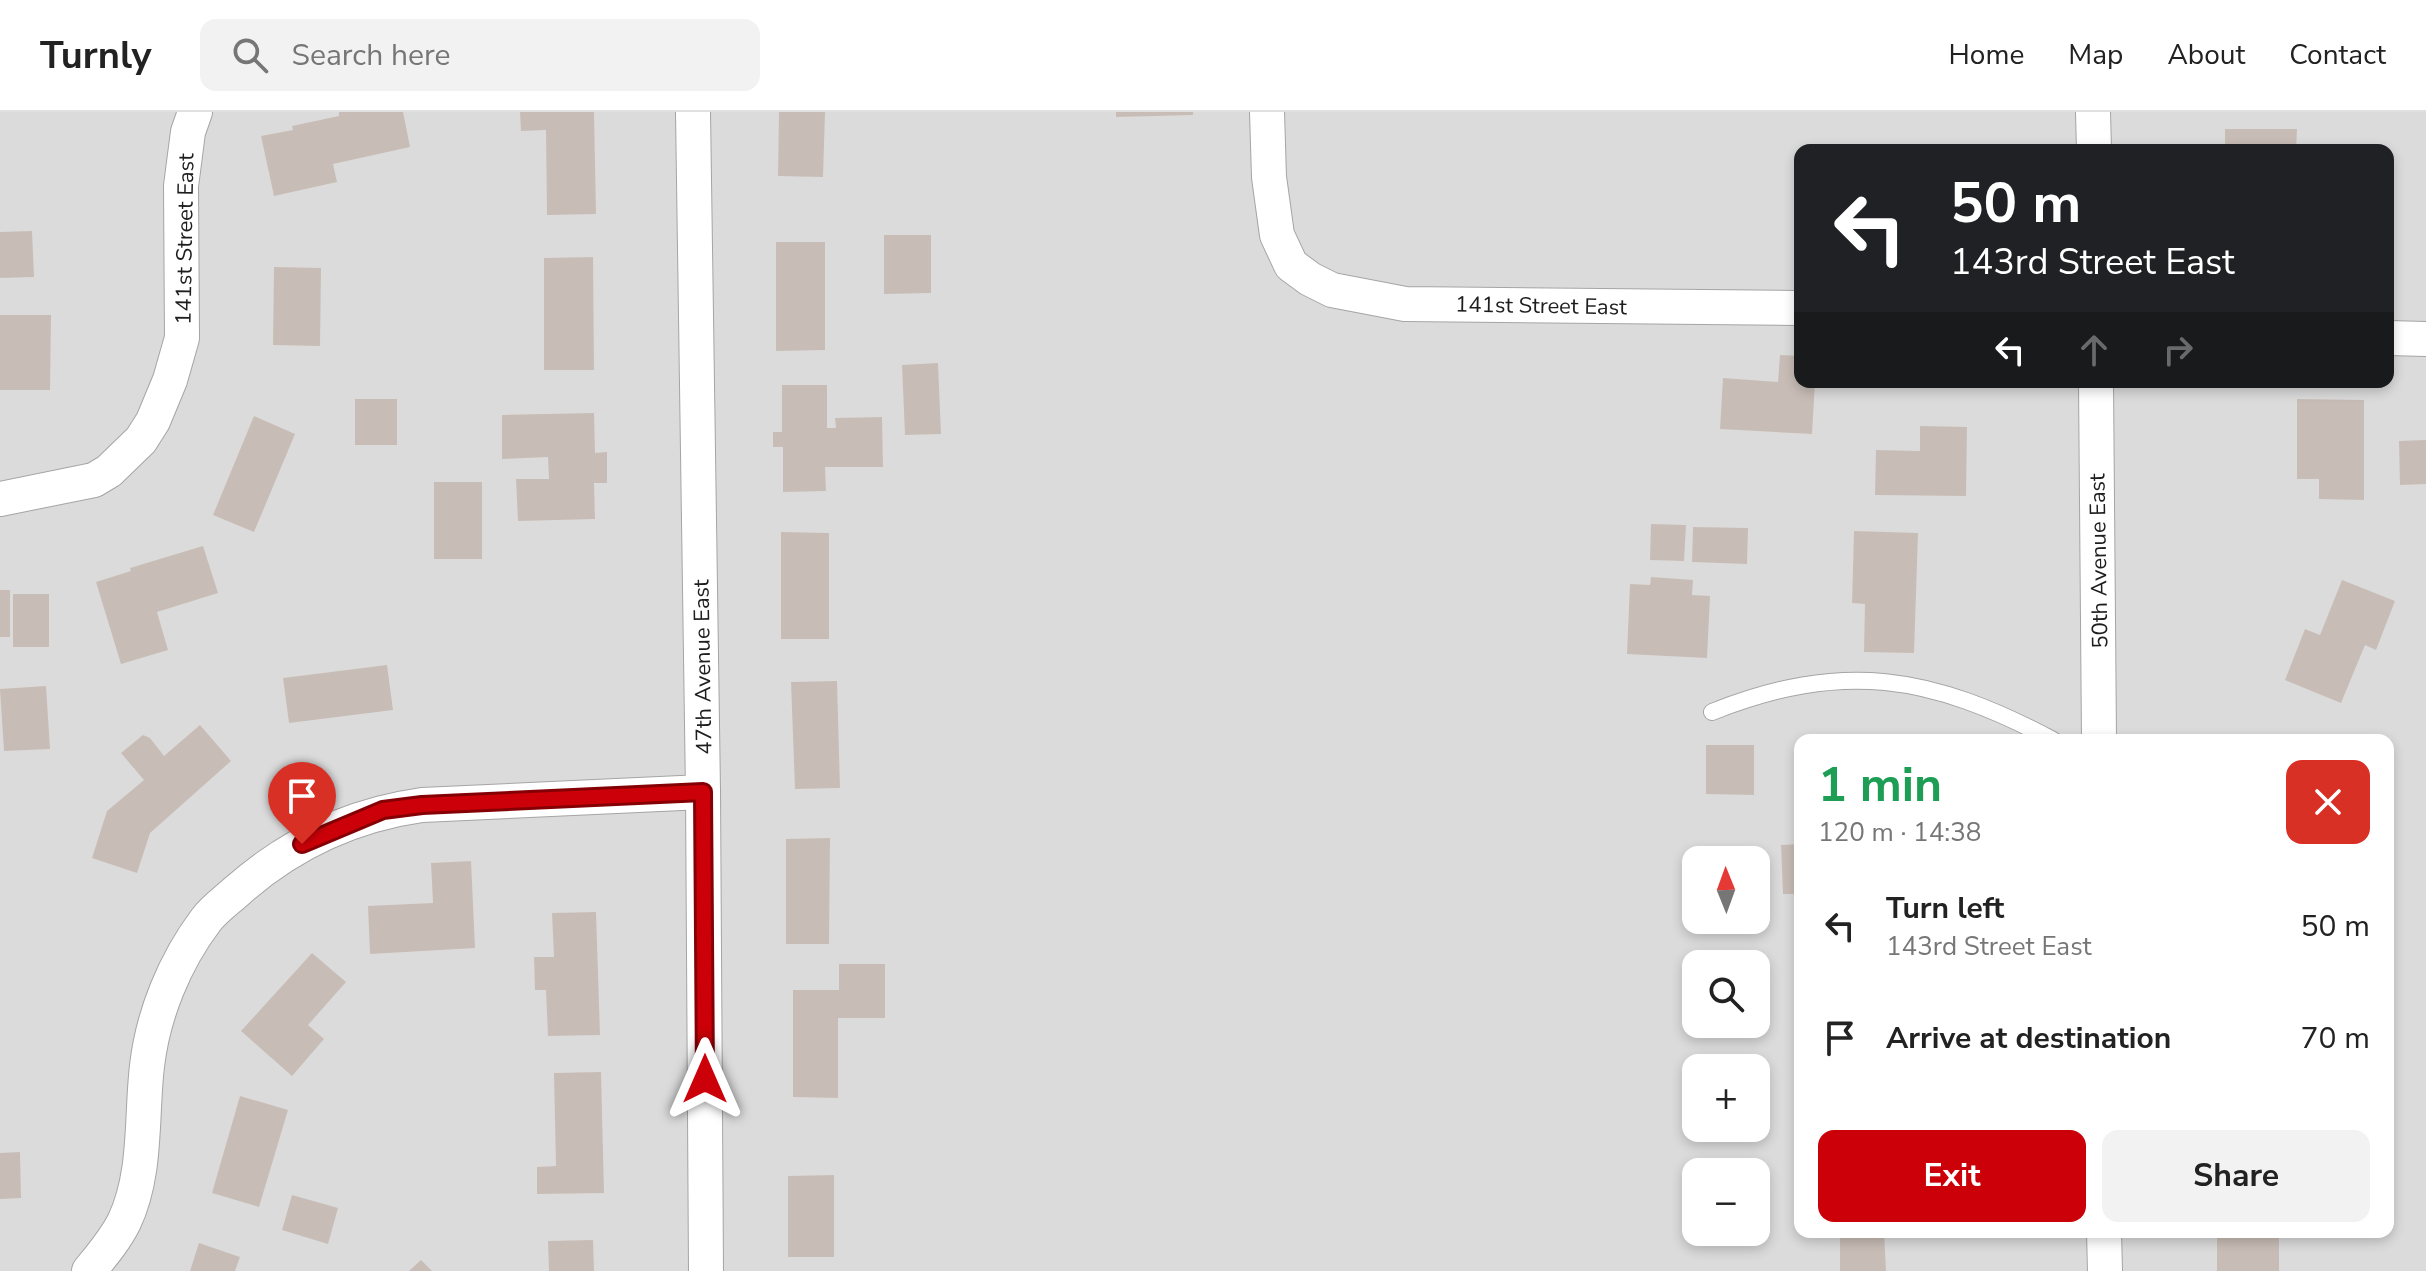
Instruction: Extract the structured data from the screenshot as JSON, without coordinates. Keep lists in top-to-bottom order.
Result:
{
  "streets": {
    "street": ["141st Street East", "50th Avenue East", "47th Avenue East"]
  },
  "north": "top",
  "page": {
    "header": "Turnly",
    "search": "Search here",
    "nav": [
      "Home",
      "Map",
      "About",
      "Contact"
    ],
    "turn": ["50 m", "143rd Street East"],
    "heading": ["1 min", "120 m · 14:38"],
    "map_buttons": ["+", "−"],
    "list": [
      {
        "name": "Turn left",
        "note": "143rd Street East",
        "value": "50 m"
      },
      {
        "name": "Arrive at destination",
        "value": "70 m"
      }
    ],
    "buttons": ["Exit", "Share"]
  }
}
